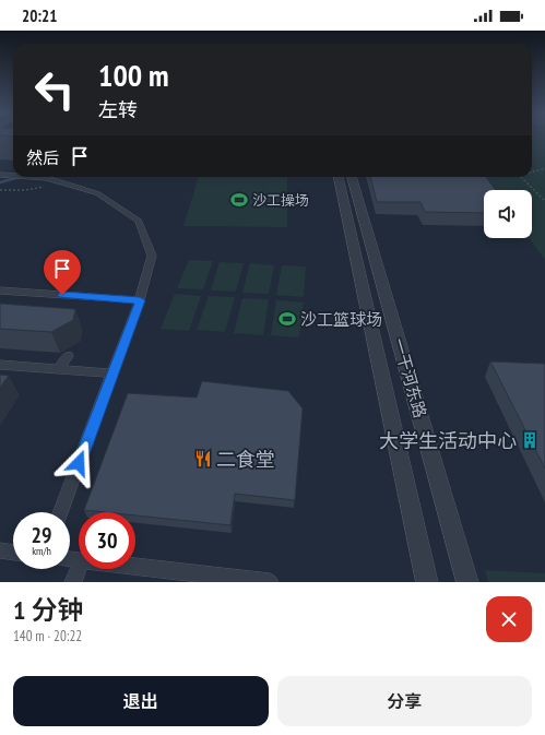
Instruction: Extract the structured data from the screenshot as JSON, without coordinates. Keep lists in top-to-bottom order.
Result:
{
  "streets": {
    "street": ["一干河东路"]
  },
  "places": {
    "sports": ["沙工操场", "沙工篮球场"],
    "building": ["大学生活动中心"],
    "restaurant": ["二食堂"]
  },
  "page": {
    "status": "20:21",
    "turn": ["100 m", "左转"],
    "then": "然后",
    "speed": "29 km/h",
    "limit": "30",
    "heading": ["1 分钟", "140 m · 20:22"],
    "buttons": ["退出", "分享"]
  }
}
